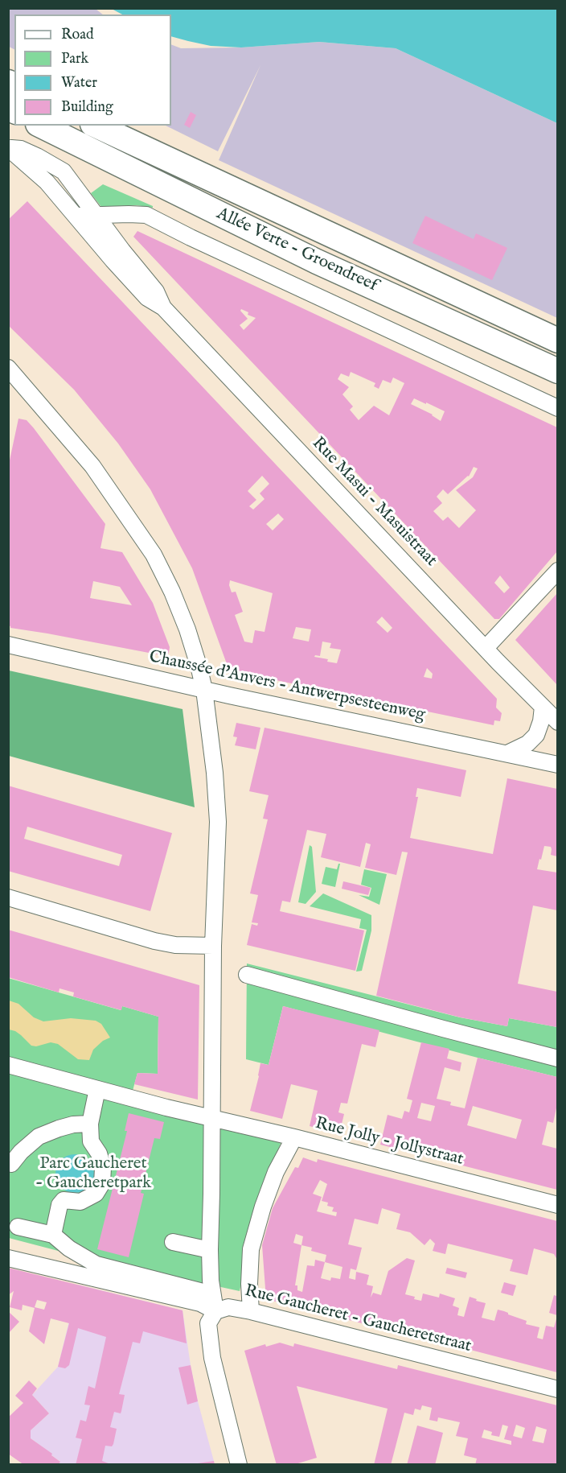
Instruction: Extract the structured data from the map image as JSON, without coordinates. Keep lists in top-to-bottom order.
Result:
{
  "streets": {
    "main road": ["Allée Verte - Groendreef"],
    "street": [
      "Rue Masui - Masuistraat",
      "Chaussée d'Anvers - Antwerpsesteenweg",
      "Rue Jolly - Jollystraat",
      "Rue Gaucheret - Gaucheretstraat"
    ]
  },
  "crossings": [
    ["Allée Verte - Groendreef", "Rue Masui - Masuistraat"]
  ],
  "parks": ["Parc Gaucheret - Gaucheretpark"],
  "legend": [
    "Road",
    "Park",
    "Water",
    "Building"
  ]
}
